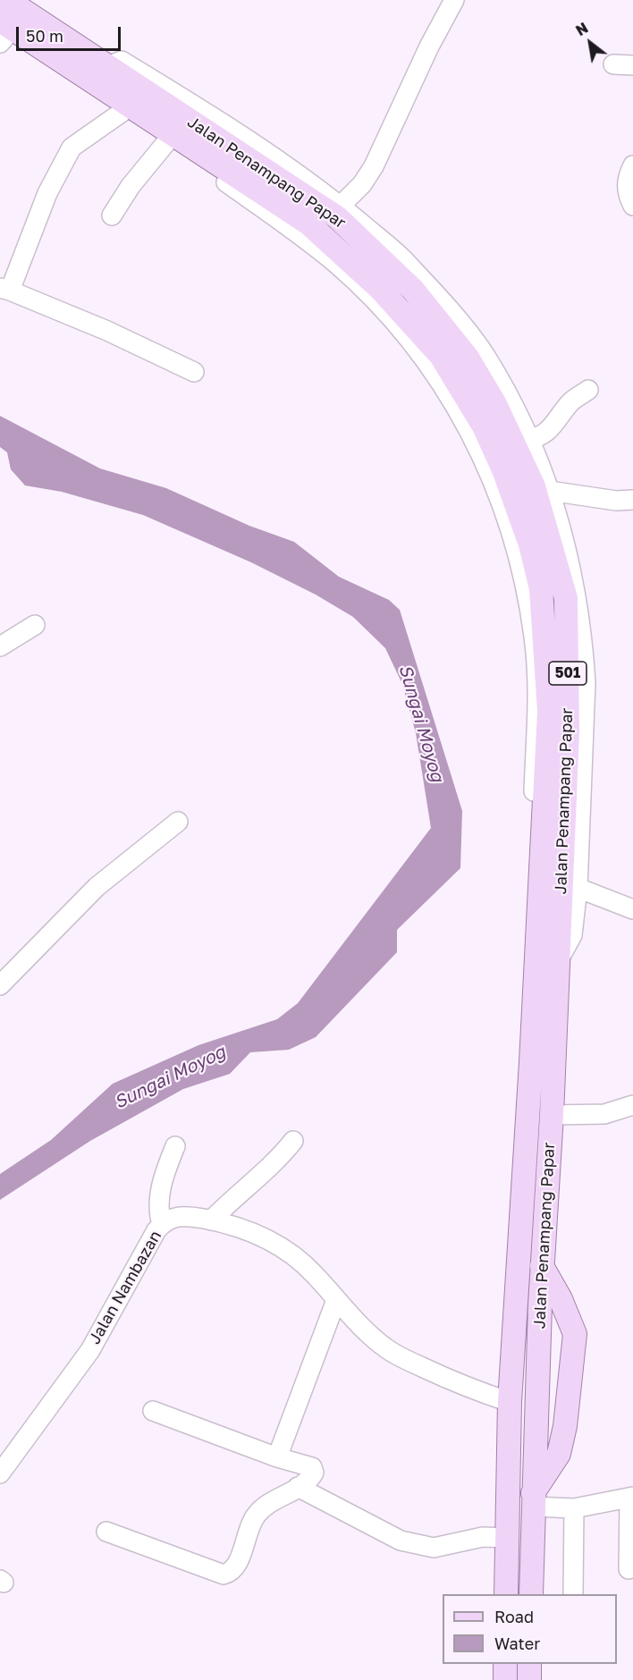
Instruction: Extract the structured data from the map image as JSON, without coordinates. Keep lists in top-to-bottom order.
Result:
{
  "streets": {
    "main road": ["Jalan Penampang Papar", "501"],
    "street": ["Jalan Nambazan"]
  },
  "crossings": [
    ["Jalan Penampang Papar", "Jalan Nambazan"]
  ],
  "water": ["Sungai Moyog"],
  "legend": ["Road", "Water"],
  "scale_bar": "50 m",
  "north": "top left"
}
